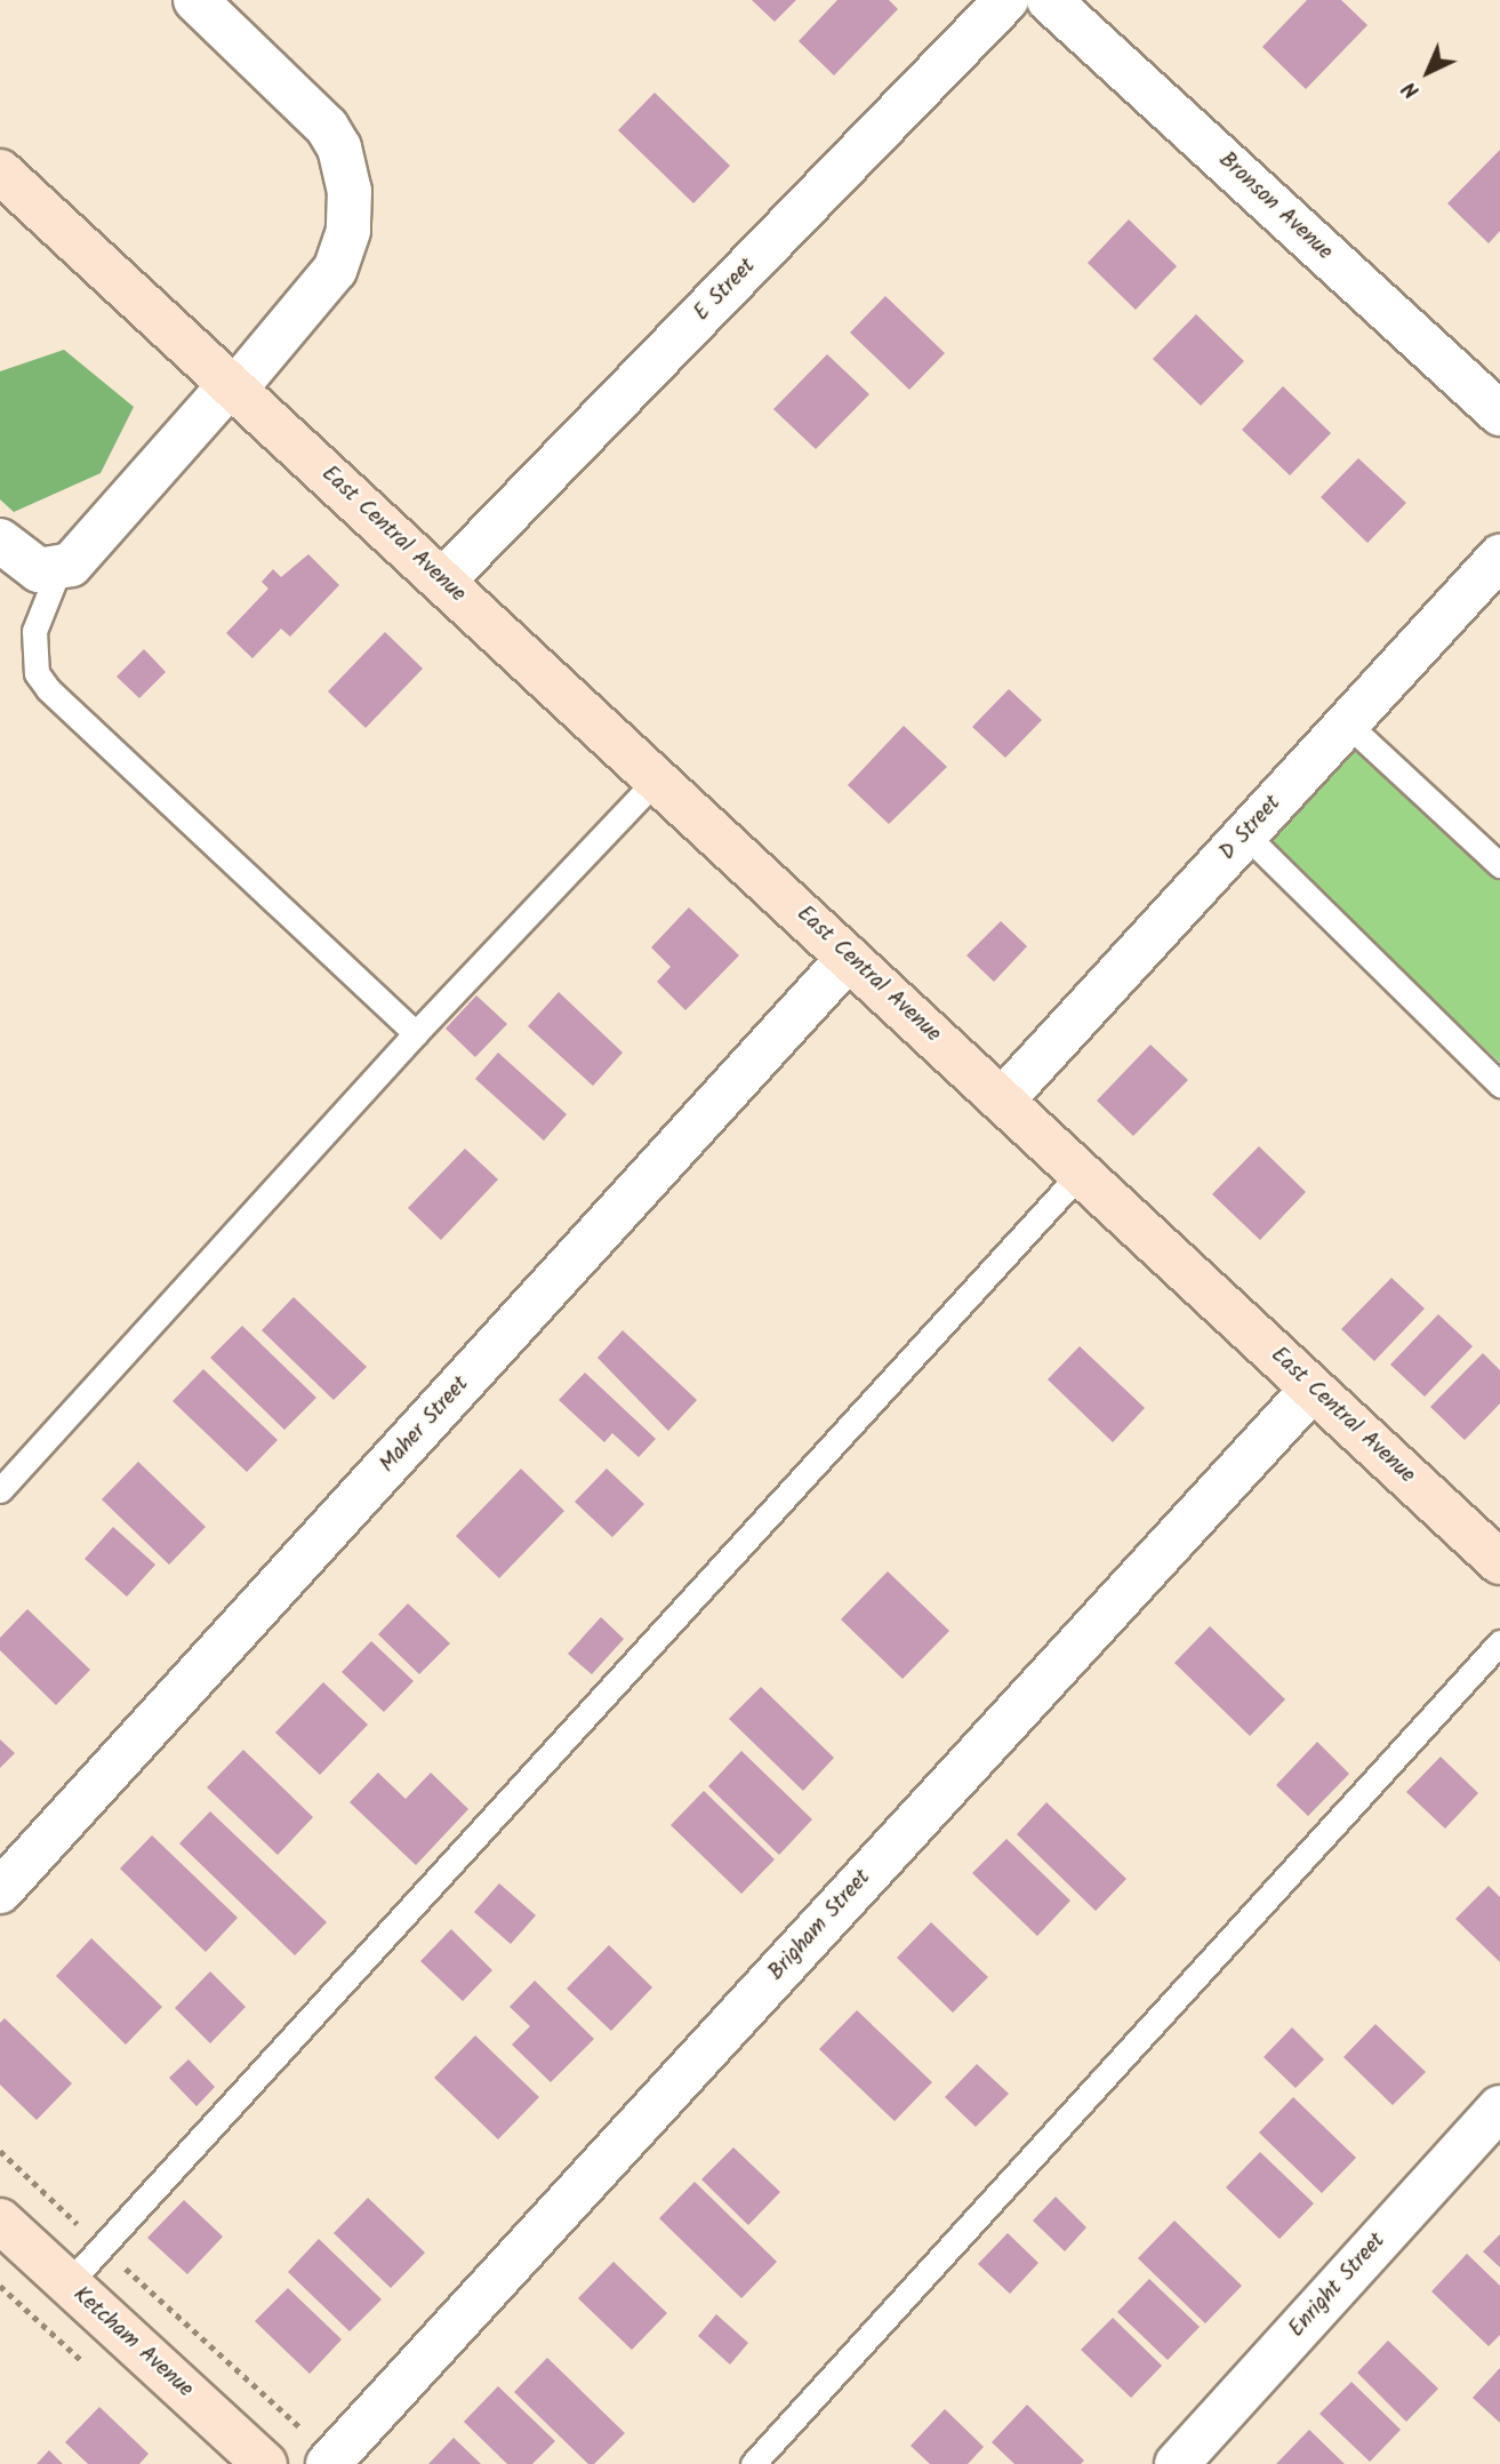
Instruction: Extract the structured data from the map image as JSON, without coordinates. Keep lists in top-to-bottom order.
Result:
{
  "streets": {
    "street": [
      "Bronson Avenue",
      "E Street",
      "East Central Avenue",
      "D Street",
      "Maher Street",
      "Brigham Street",
      "Enright Street",
      "Ketcham Avenue"
    ]
  },
  "crossings": [
    ["E Street", "East Central Avenue"],
    ["East Central Avenue", "D Street"],
    ["East Central Avenue", "Maher Street"],
    ["East Central Avenue", "Brigham Street"]
  ],
  "north": "bottom left"
}
